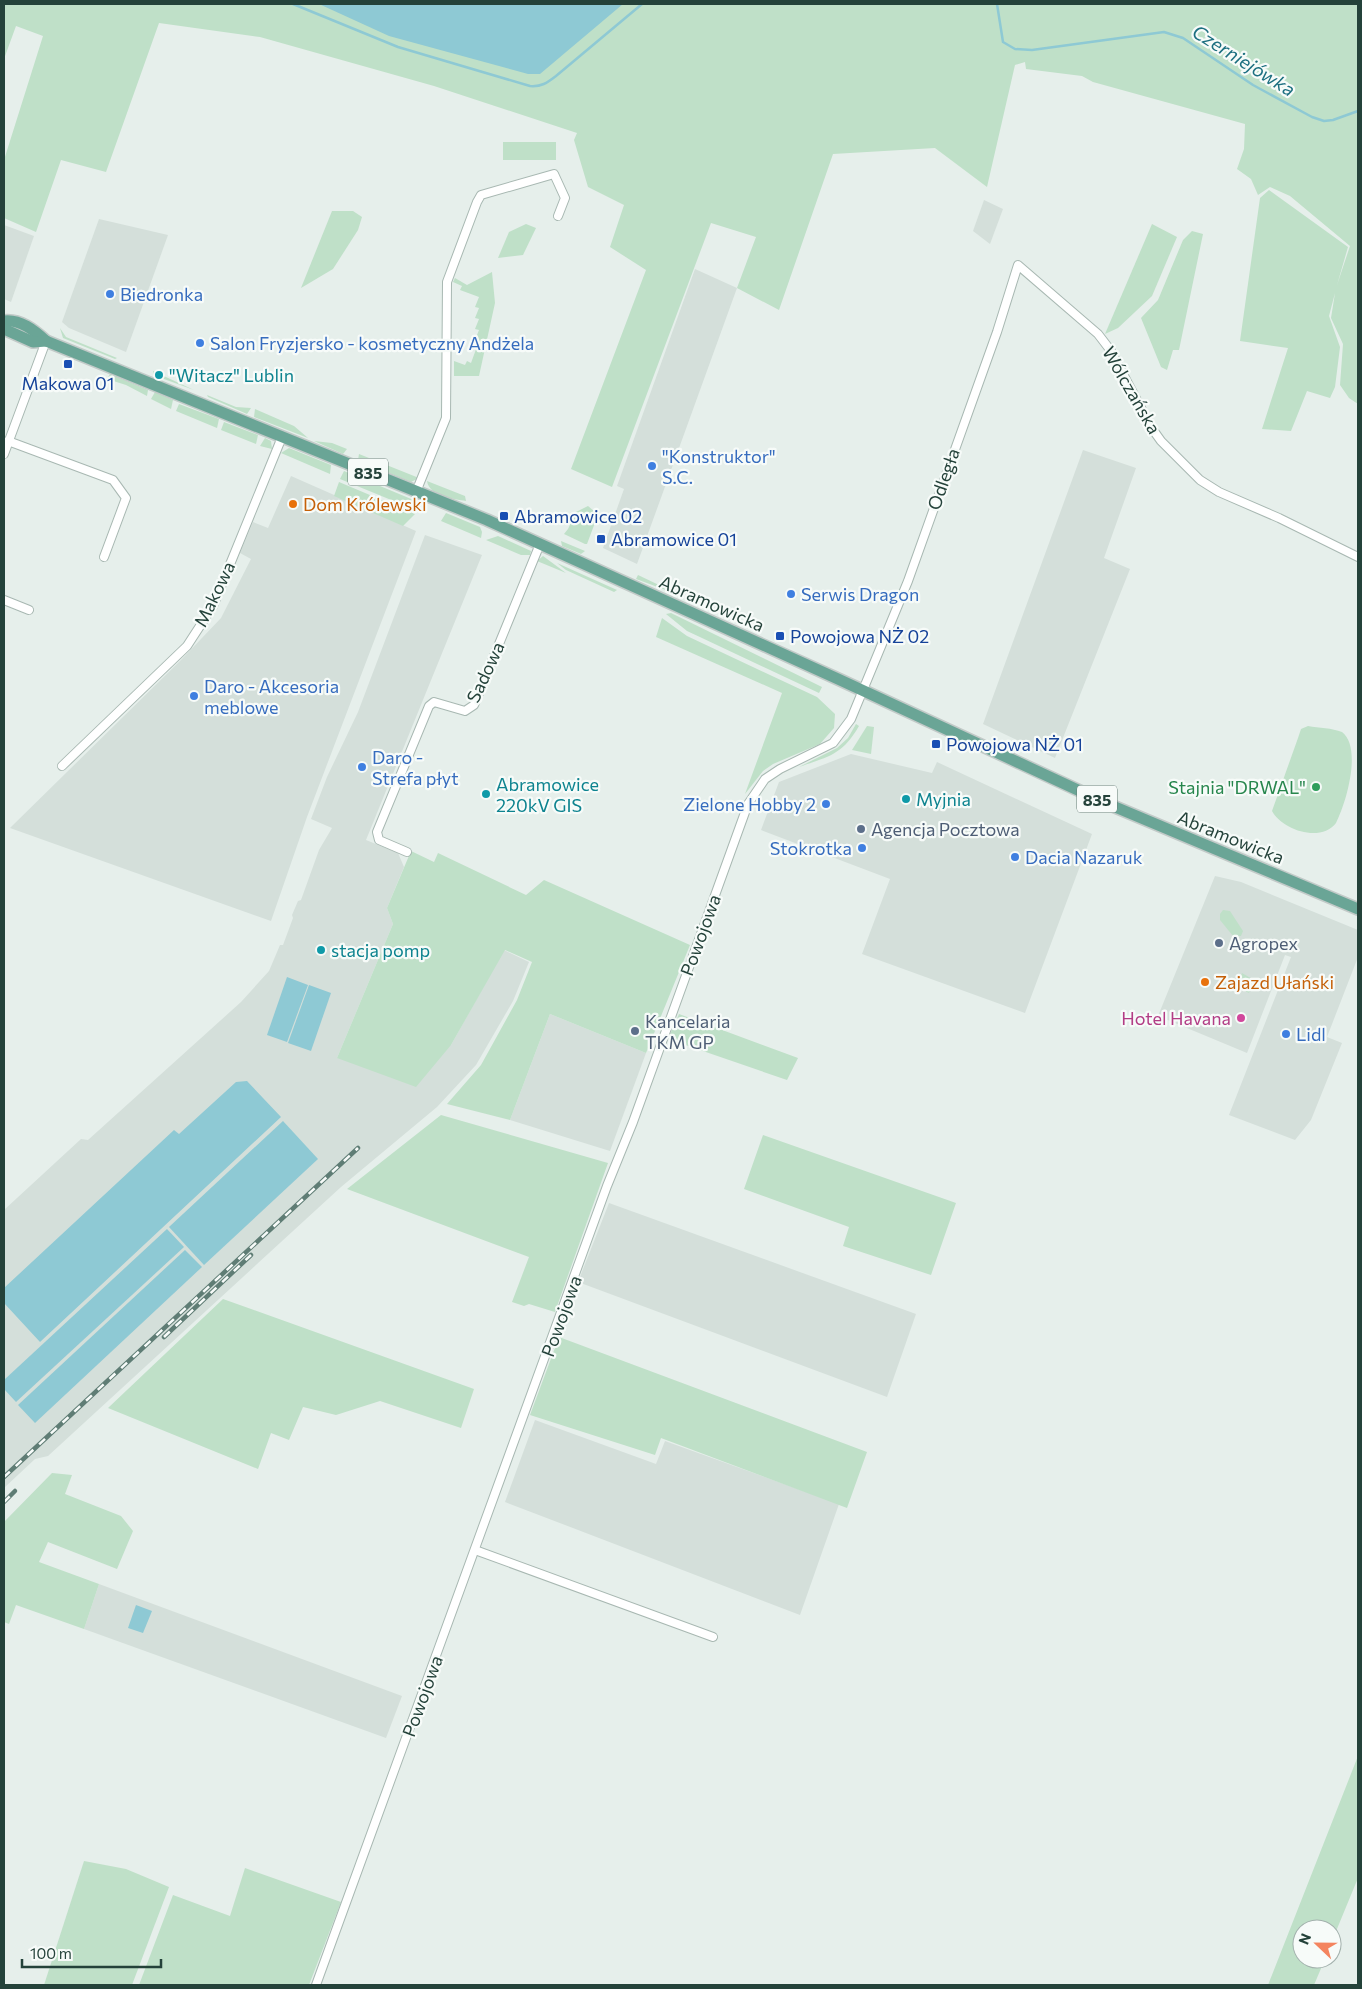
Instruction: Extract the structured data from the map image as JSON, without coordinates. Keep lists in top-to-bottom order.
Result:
{
  "streets": {
    "main road": ["835", "Abramowicka"],
    "street": [
      "Wólczańska",
      "Odległa",
      "Makowa",
      "Sadowa",
      "Powojowa"
    ]
  },
  "crossings": [
    ["Wólczańska", "Odległa"],
    ["Odległa", "Abramowicka"],
    ["Odległa", "Powojowa"],
    ["Makowa", "Abramowicka"],
    ["Abramowicka", "Sadowa"],
    ["Abramowicka", "Powojowa"]
  ],
  "water": ["Czerniejówka"],
  "places": {
    "other": [
      "Biedronka",
      "Salon Fryzjersko - kosmetyczny Andżela",
      "\"Witacz\" Lublin",
      "\"Konstruktor\" S.C.",
      "Dom Królewski",
      "Serwis Dragon",
      "Daro - Akcesoria meblowe",
      "Daro - Strefa płyt",
      "Stajnia \"DRWAL\"",
      "Abramowice 220kV GIS",
      "Myjnia",
      "Zielone Hobby 2",
      "Agencja Pocztowa",
      "Stokrotka",
      "Dacia Nazaruk",
      "Agropex",
      "stacja pomp",
      "Zajazd Ułański",
      "Hotel Havana",
      "Kancelaria TKM GP",
      "Lidl"
    ],
    "transit": [
      "Makowa 01",
      "Abramowice 02",
      "Abramowice 01",
      "Powojowa NŻ 02",
      "Powojowa NŻ 01"
    ]
  },
  "scale_bar": "100 m",
  "north": "left"
}
